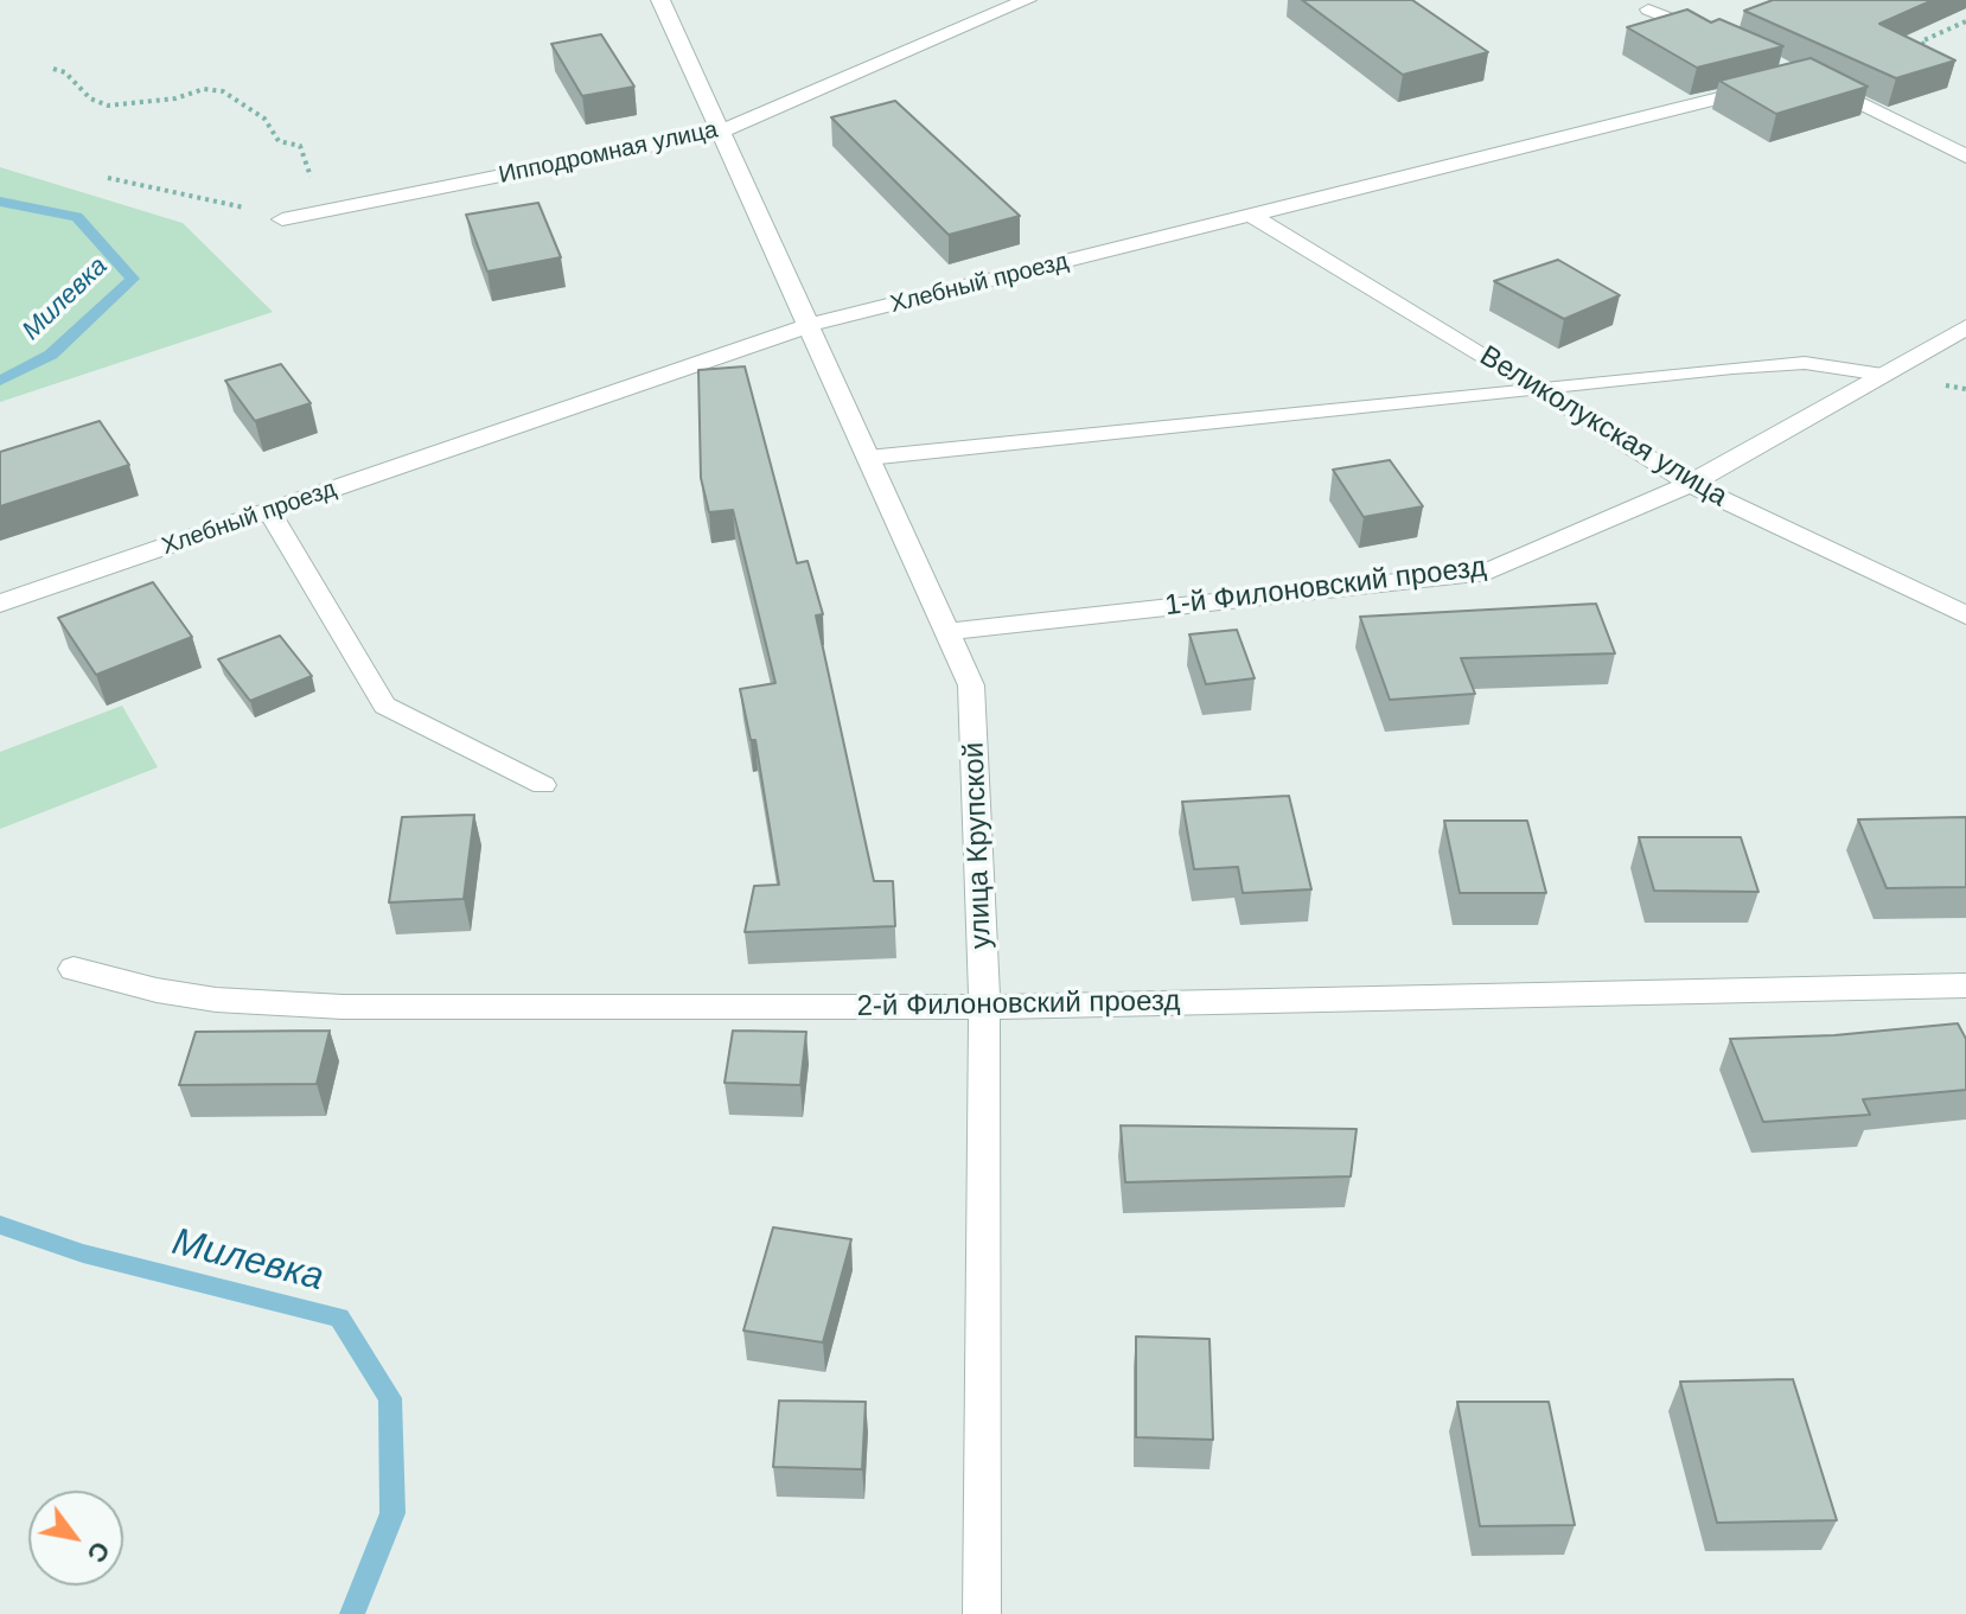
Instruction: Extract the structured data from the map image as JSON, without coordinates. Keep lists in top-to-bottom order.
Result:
{
  "streets": {
    "street": [
      "Ипподромная улица",
      "Хлебный проезд",
      "Великолукская улица",
      "1-й Филоновский проезд",
      "улица Крупской",
      "2-й Филоновский проезд"
    ]
  },
  "crossings": [
    ["Ипподромная улица", "улица Крупской"],
    ["Хлебный проезд", "Великолукская улица"],
    ["Хлебный проезд", "улица Крупской"],
    ["Великолукская улица", "1-й Филоновский проезд"],
    ["1-й Филоновский проезд", "улица Крупской"],
    ["улица Крупской", "2-й Филоновский проезд"]
  ],
  "water": ["Милевка"],
  "north": "bottom right"
}
